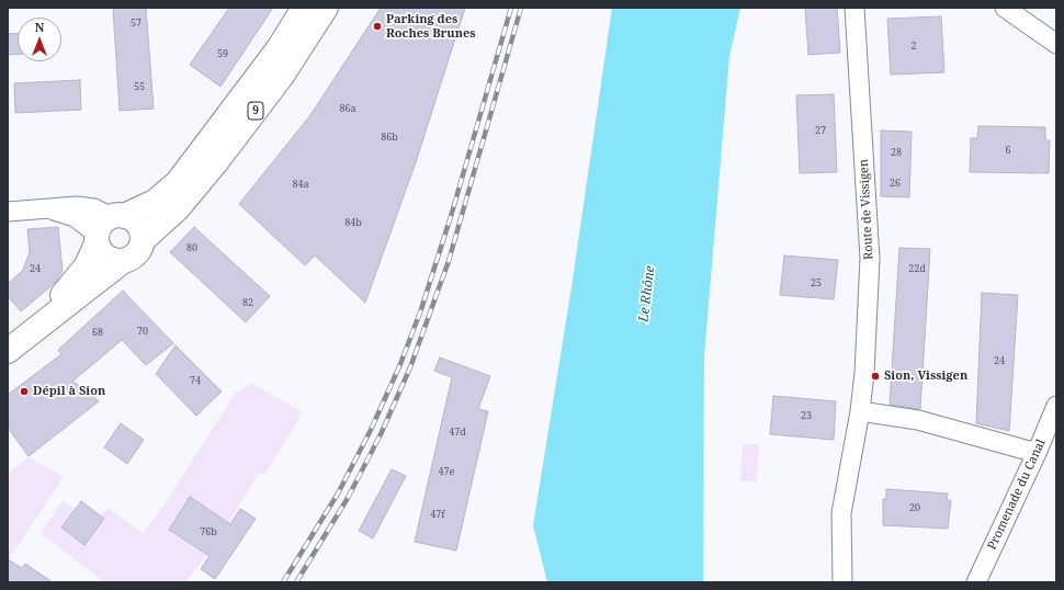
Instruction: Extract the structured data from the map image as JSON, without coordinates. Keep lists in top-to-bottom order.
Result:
{
  "streets": {
    "main road": ["9"],
    "street": ["Route de Vissigen", "Promenade du Canal"]
  },
  "water": ["Le Rhône"],
  "places": ["Parking des Roches Brunes", "Sion, Vissigen", "Dépil à Sion"],
  "house_numbers": [
    "57",
    "2",
    "59",
    "55",
    "86a",
    "27",
    "86b",
    "6",
    "28",
    "26",
    "84a",
    "84b",
    "80",
    "24",
    "22d",
    "25",
    "82",
    "70",
    "68",
    "24",
    "74",
    "23",
    "47d",
    "47e",
    "20",
    "47f",
    "76b"
  ],
  "north": "top"
}
